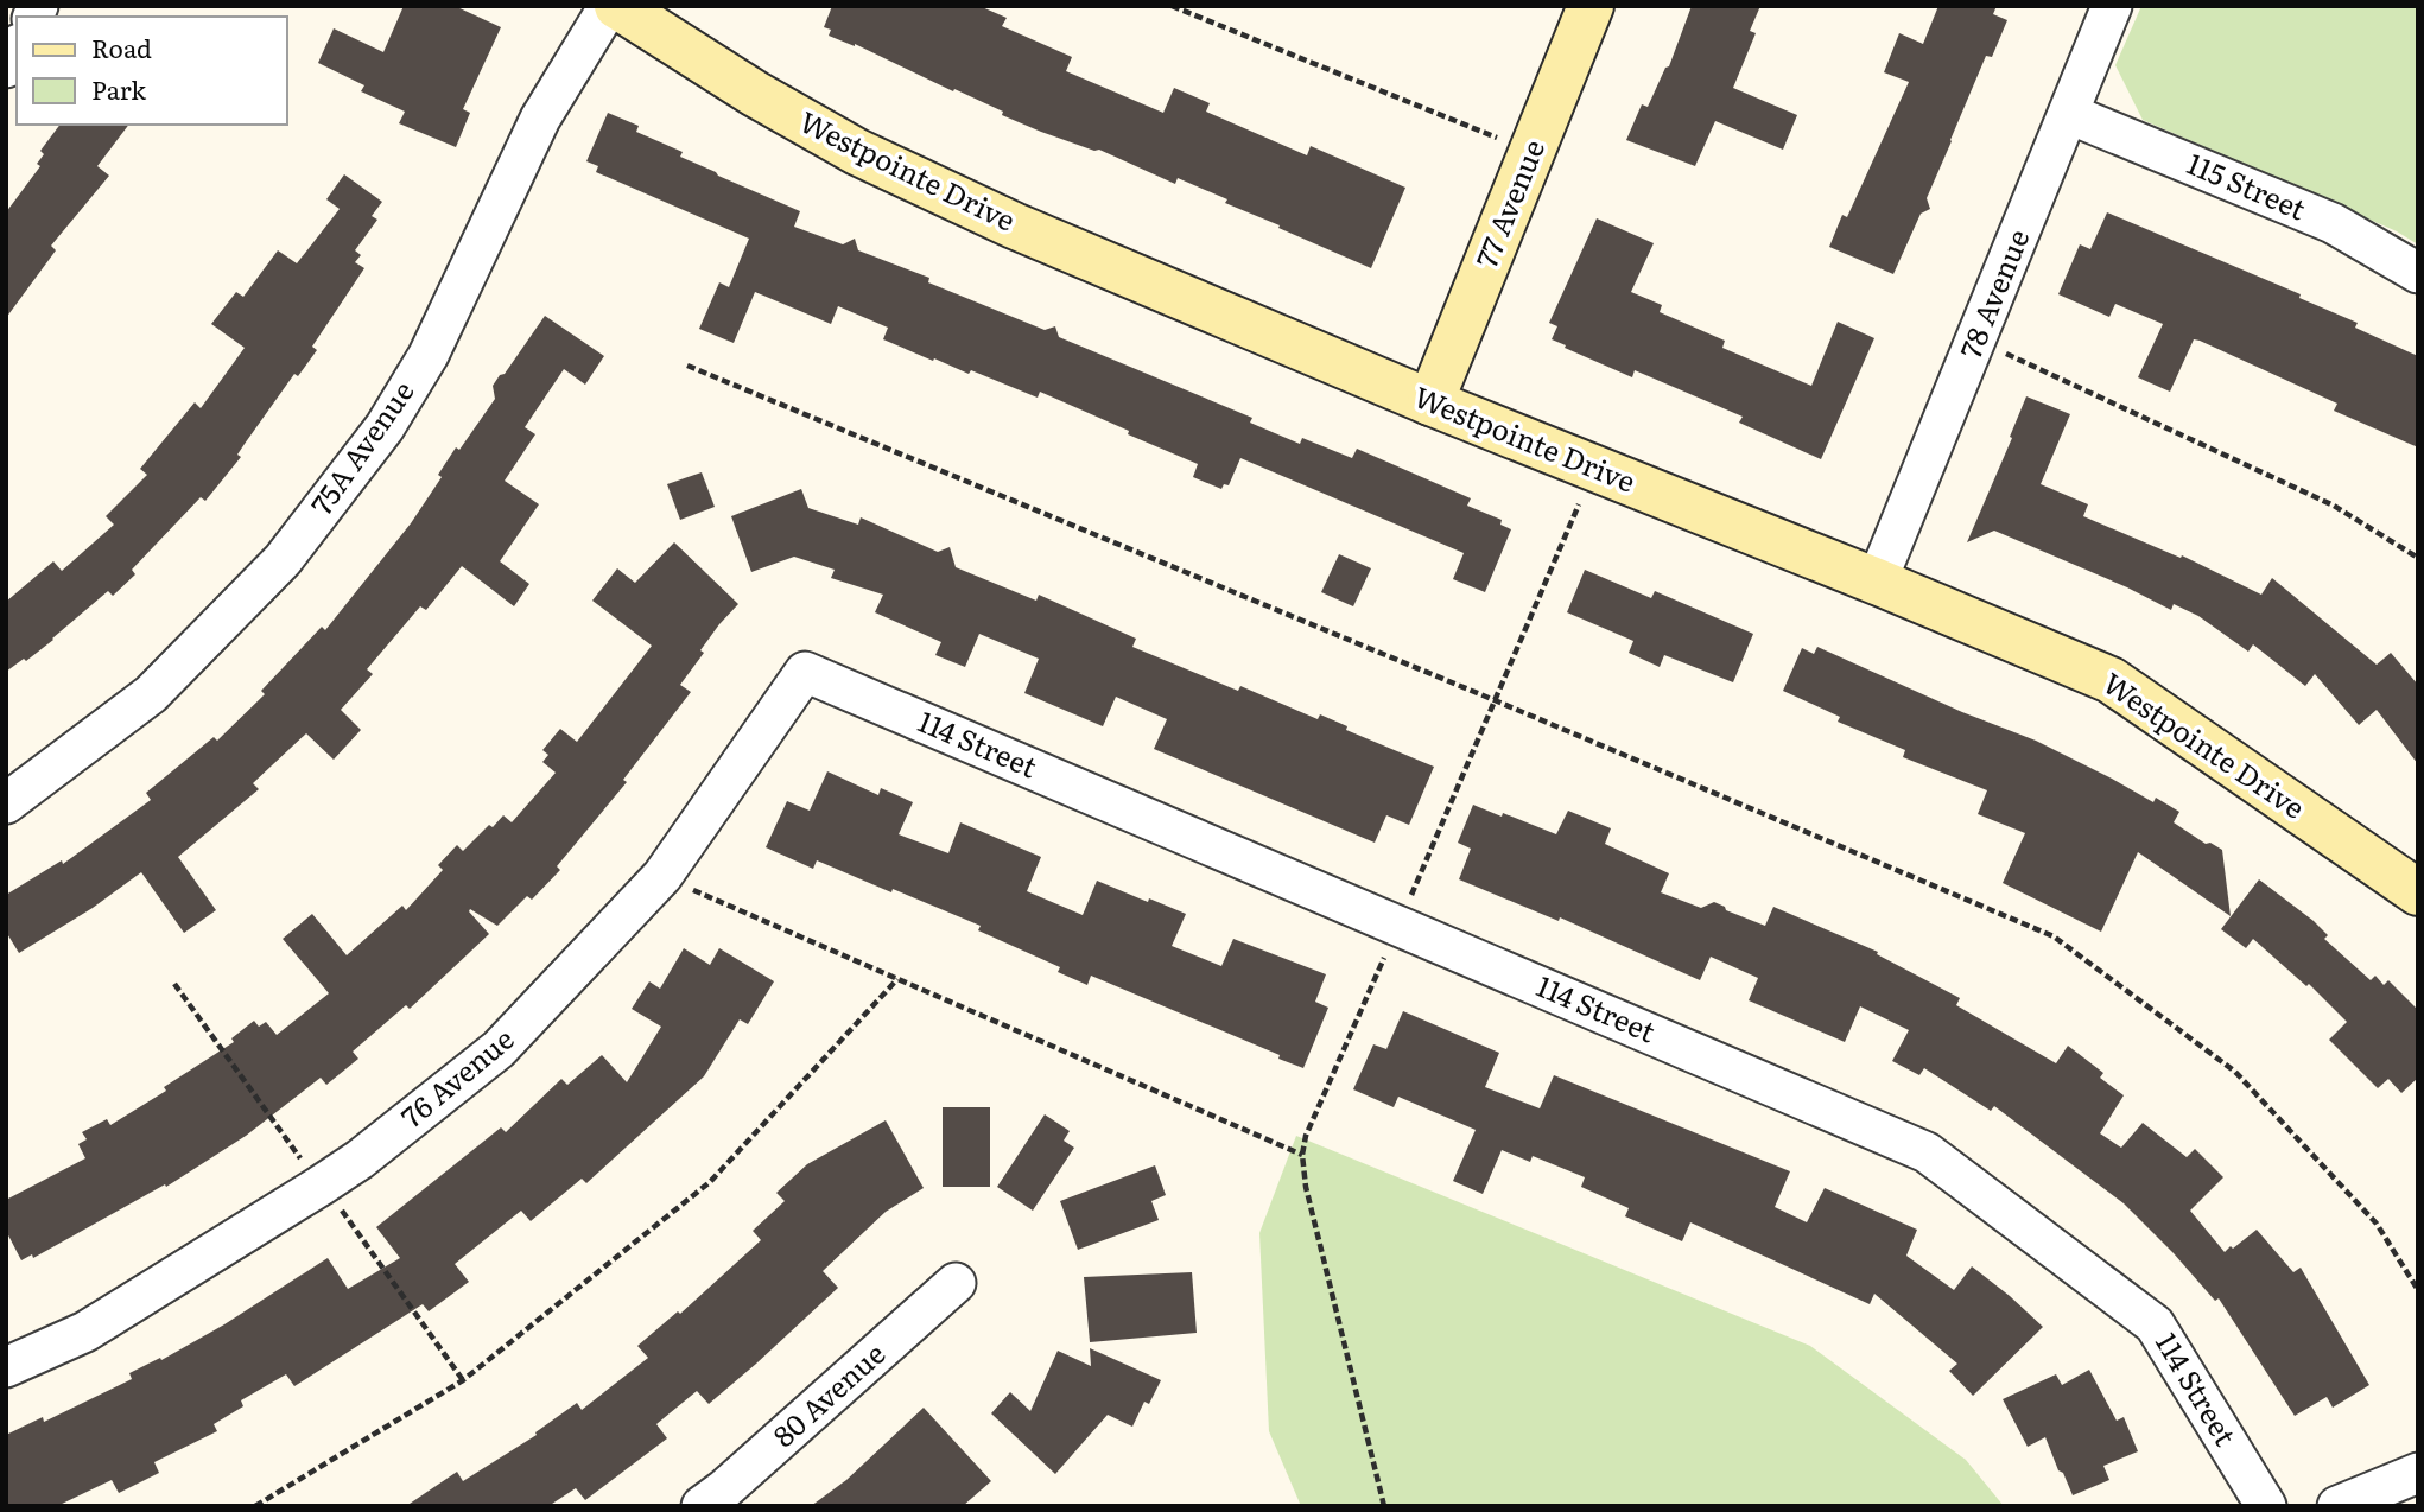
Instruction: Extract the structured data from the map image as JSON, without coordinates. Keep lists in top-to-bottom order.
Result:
{
  "streets": {
    "street": [
      "Westpointe Drive",
      "115 Street",
      "77 Avenue",
      "78 Avenue",
      "75A Avenue",
      "114 Street",
      "76 Avenue",
      "80 Avenue"
    ]
  },
  "crossings": [
    ["Westpointe Drive", "77 Avenue"],
    ["Westpointe Drive", "78 Avenue"],
    ["115 Street", "78 Avenue"],
    ["114 Street", "76 Avenue"]
  ],
  "legend": ["Road", "Park"]
}
